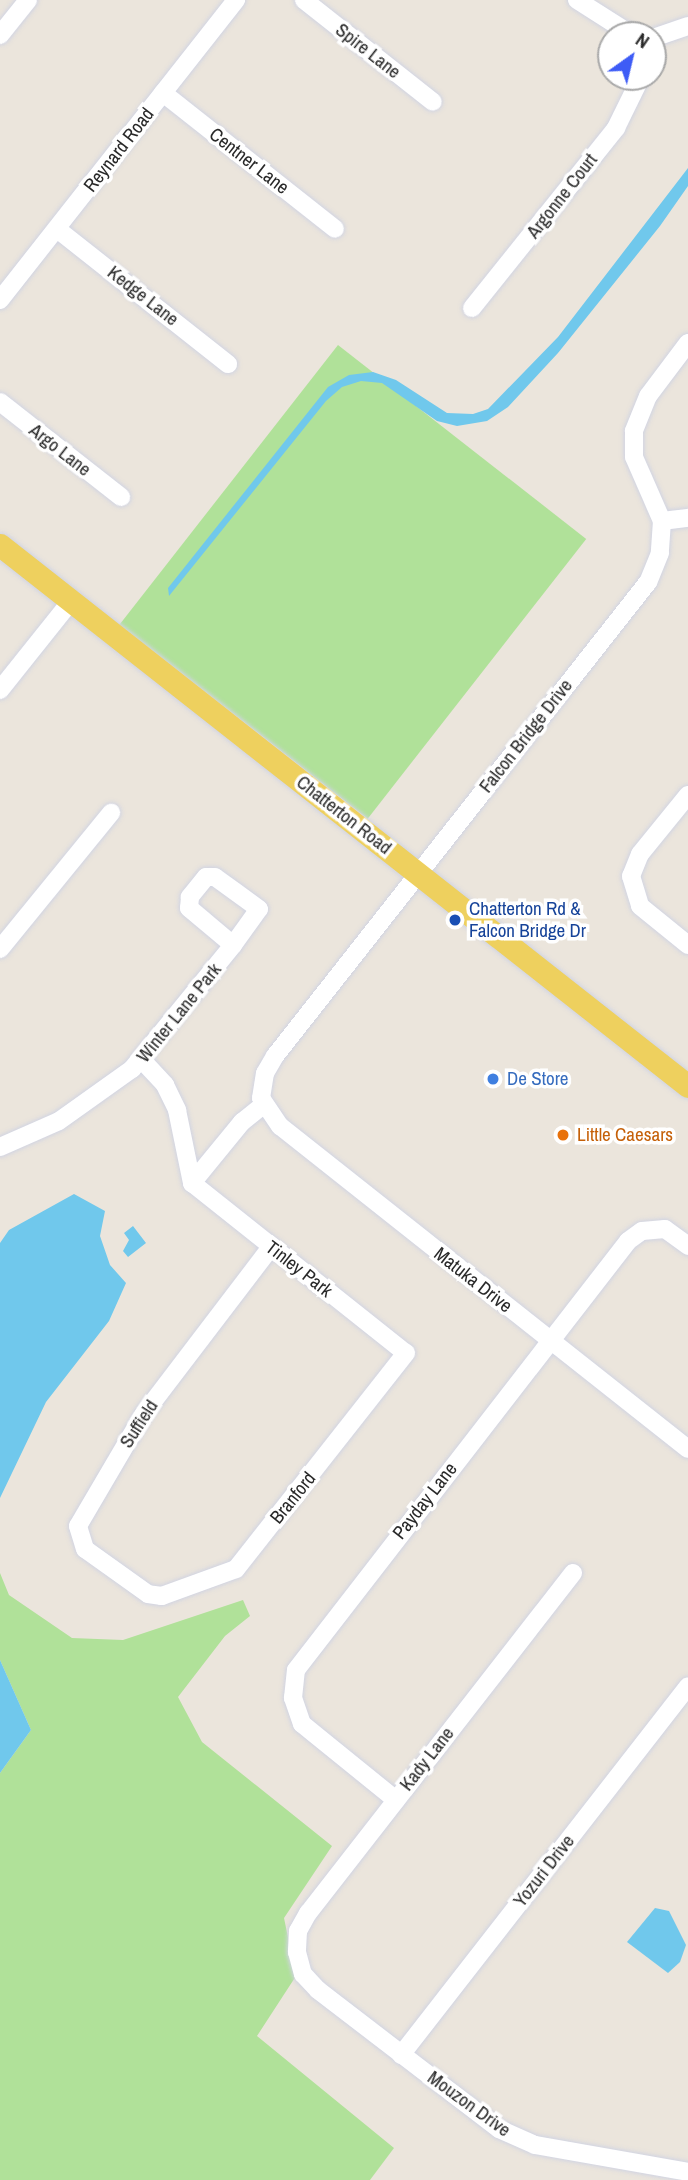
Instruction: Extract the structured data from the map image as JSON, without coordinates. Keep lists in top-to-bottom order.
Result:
{
  "streets": {
    "main road": ["Chatterton Road"],
    "street": [
      "Spire Lane",
      "Reynard Road",
      "Centner Lane",
      "Argonne Court",
      "Kedge Lane",
      "Argo Lane",
      "Falcon Bridge Drive",
      "Winter Lane Park",
      "Tinley Park",
      "Matuka Drive",
      "Suffield",
      "Branford",
      "Payday Lane",
      "Kady Lane",
      "Yozuri Drive",
      "Mouzon Drive"
    ]
  },
  "crossings": [
    ["Reynard Road", "Centner Lane"],
    ["Reynard Road", "Kedge Lane"],
    ["Falcon Bridge Drive", "Chatterton Road"],
    ["Falcon Bridge Drive", "Matuka Drive"],
    ["Tinley Park", "Suffield"],
    ["Tinley Park", "Branford"],
    ["Matuka Drive", "Payday Lane"],
    ["Suffield", "Branford"],
    ["Payday Lane", "Kady Lane"],
    ["Kady Lane", "Mouzon Drive"],
    ["Yozuri Drive", "Mouzon Drive"]
  ],
  "places": ["Chatterton Rd & Falcon Bridge Dr", "De Store", "Little Caesars"],
  "north": "top right"
}
